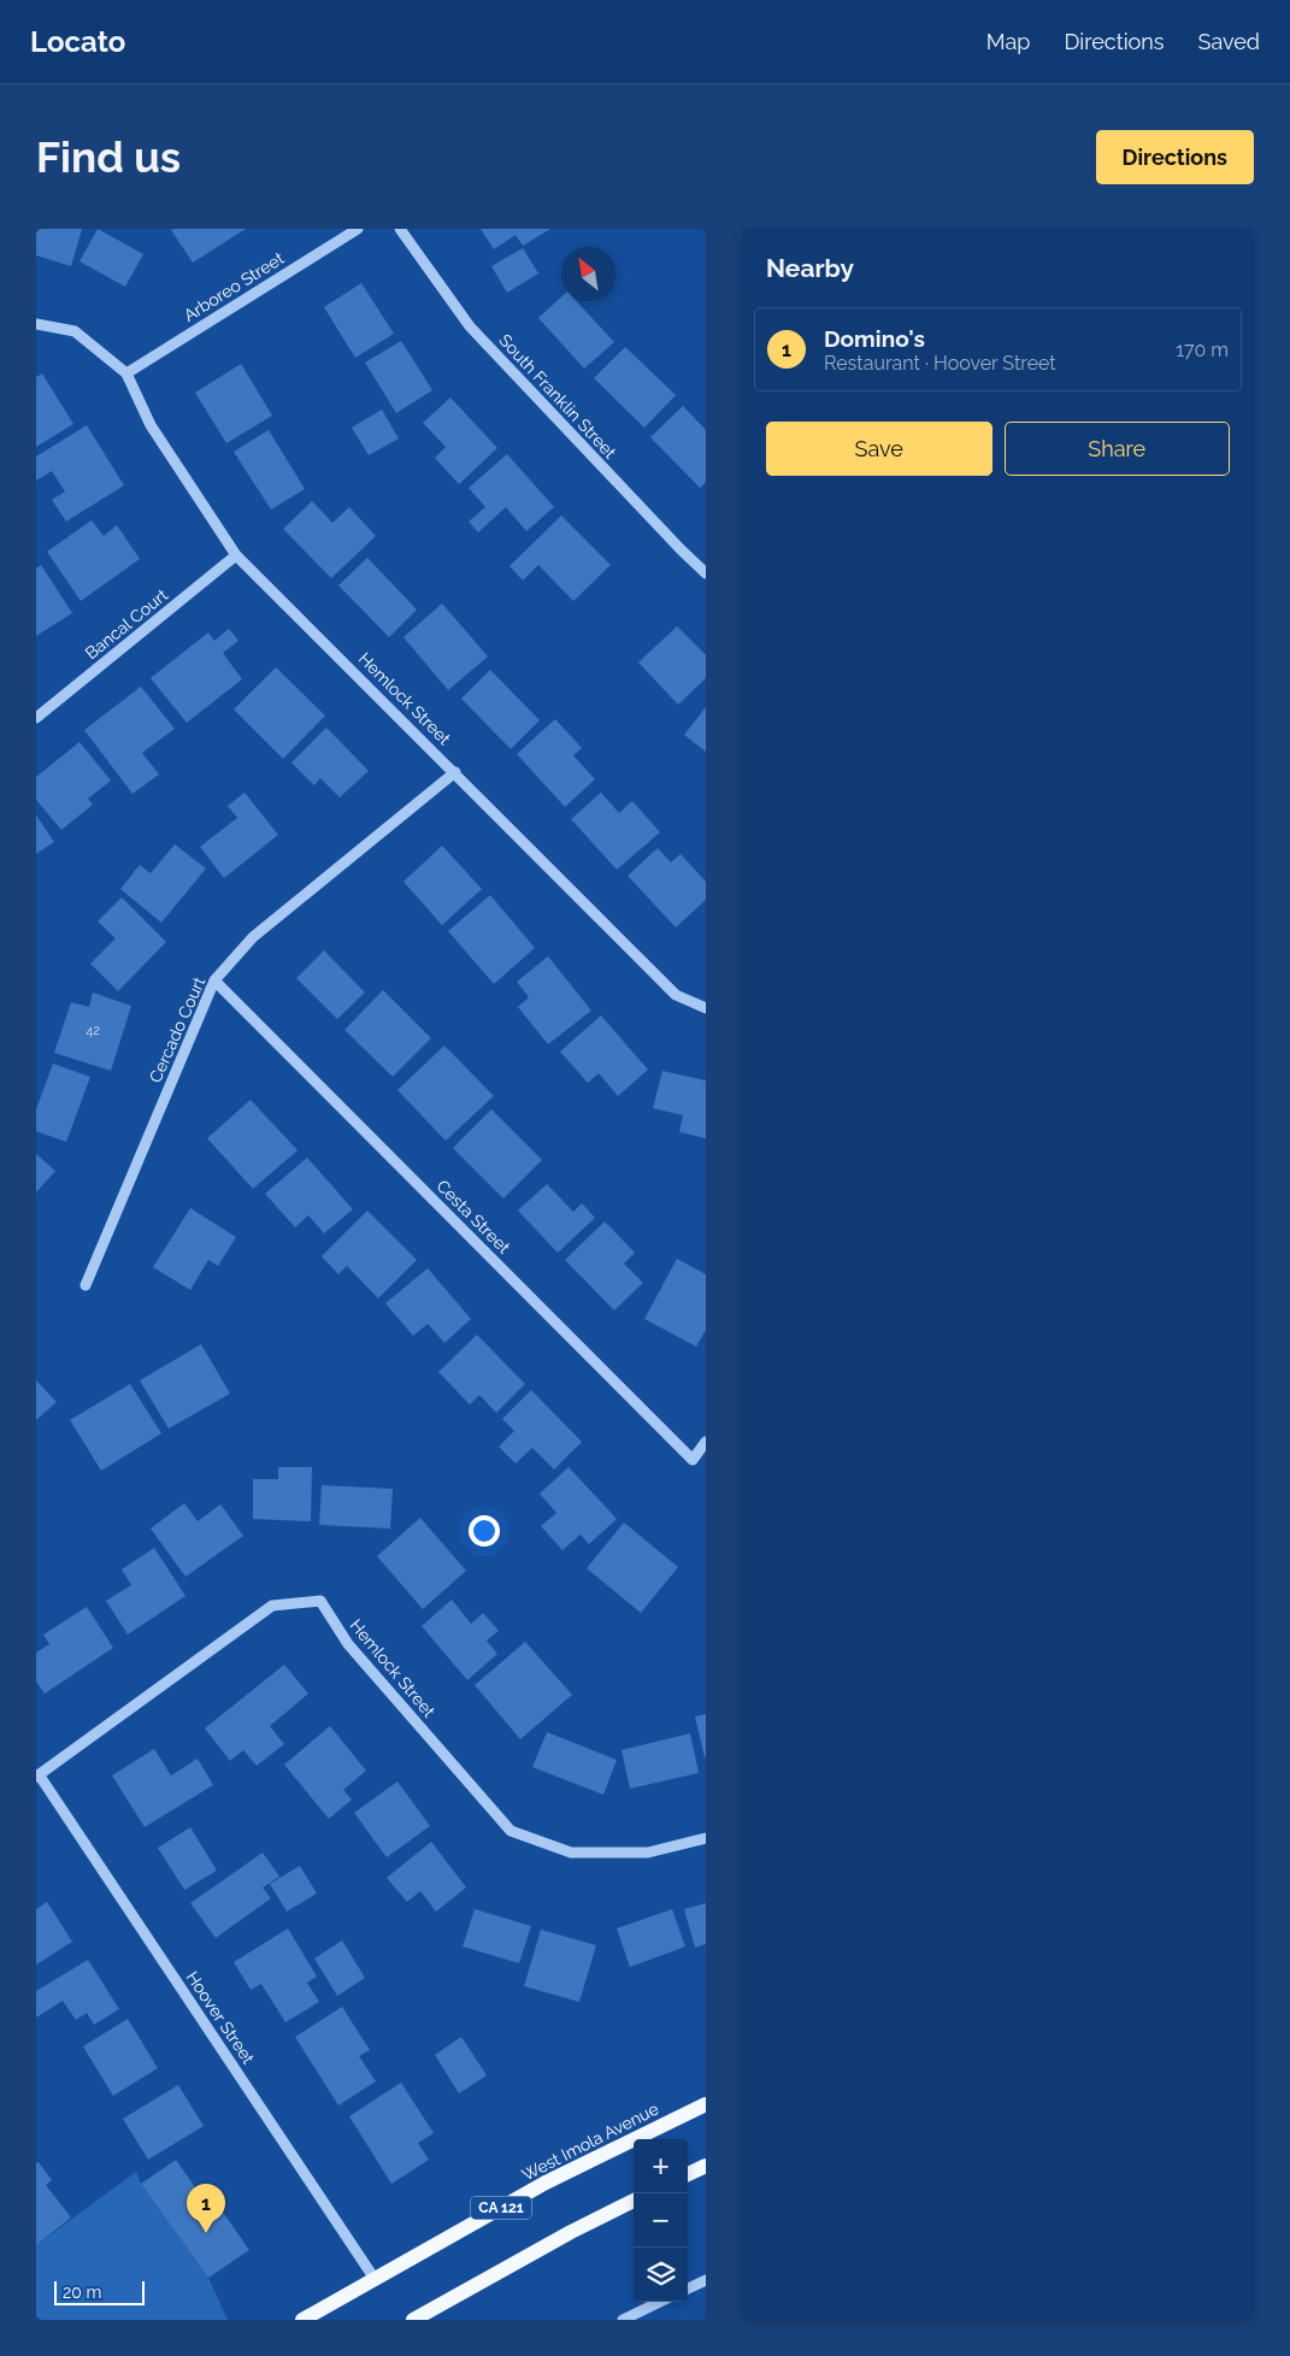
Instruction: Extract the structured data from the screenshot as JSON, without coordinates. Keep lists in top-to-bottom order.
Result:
{
  "streets": {
    "main road": ["West Imola Avenue", "CA 121"],
    "street": [
      "Arboreo Street",
      "South Franklin Street",
      "Bancal Court",
      "Hemlock Street",
      "Cercado Court",
      "Cesta Street",
      "Hoover Street"
    ]
  },
  "crossings": [
    ["Arboreo Street", "Hemlock Street"],
    ["Bancal Court", "Hemlock Street"],
    ["Hemlock Street", "Cercado Court"],
    ["Hemlock Street", "Hoover Street"],
    ["Cercado Court", "Cesta Street"],
    ["Hoover Street", "West Imola Avenue"]
  ],
  "house_numbers": ["42"],
  "scale_bar": "20 m",
  "north": "top left",
  "page": {
    "header": "Locato",
    "nav": ["Map", "Directions", "Saved"],
    "buttons": [
      "Directions",
      ["Save", "Share"]
    ],
    "title": "Find us",
    "heading": "Nearby",
    "list": [
      {
        "mark": "1",
        "name": "Domino's",
        "note": "Restaurant · Hoover Street",
        "value": "170 m"
      }
    ],
    "map_buttons": ["+", "−"],
    "pins": "1",
    "scale": "20 m"
  }
}
